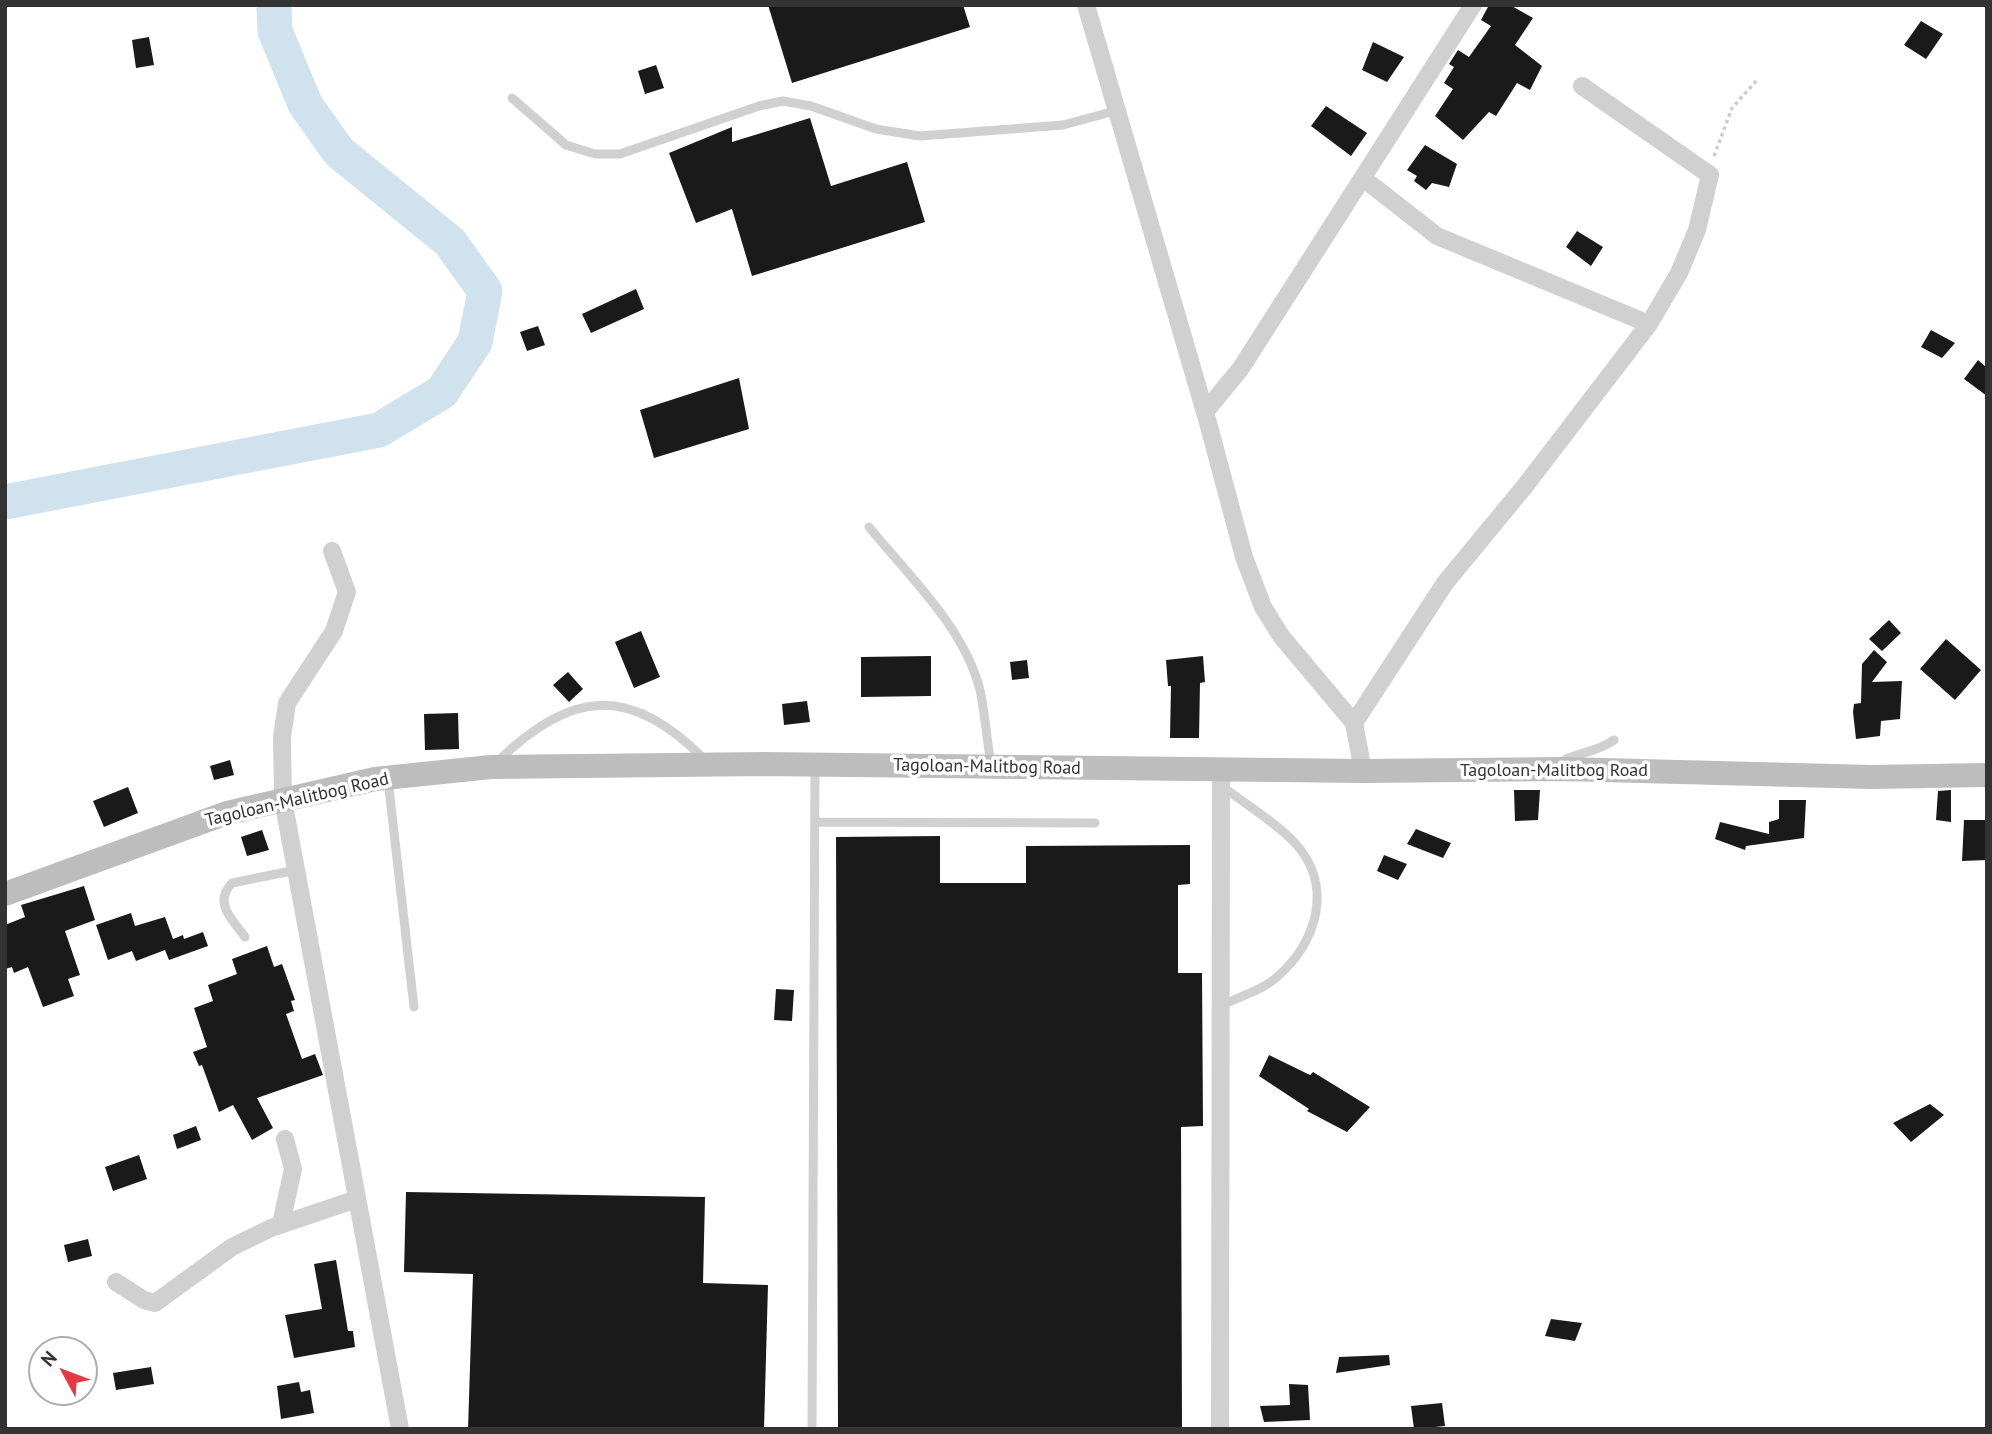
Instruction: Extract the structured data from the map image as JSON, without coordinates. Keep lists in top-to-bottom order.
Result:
{
  "streets": {
    "main road": ["Tagoloan-Malitbog Road"]
  },
  "north": "top left"
}
